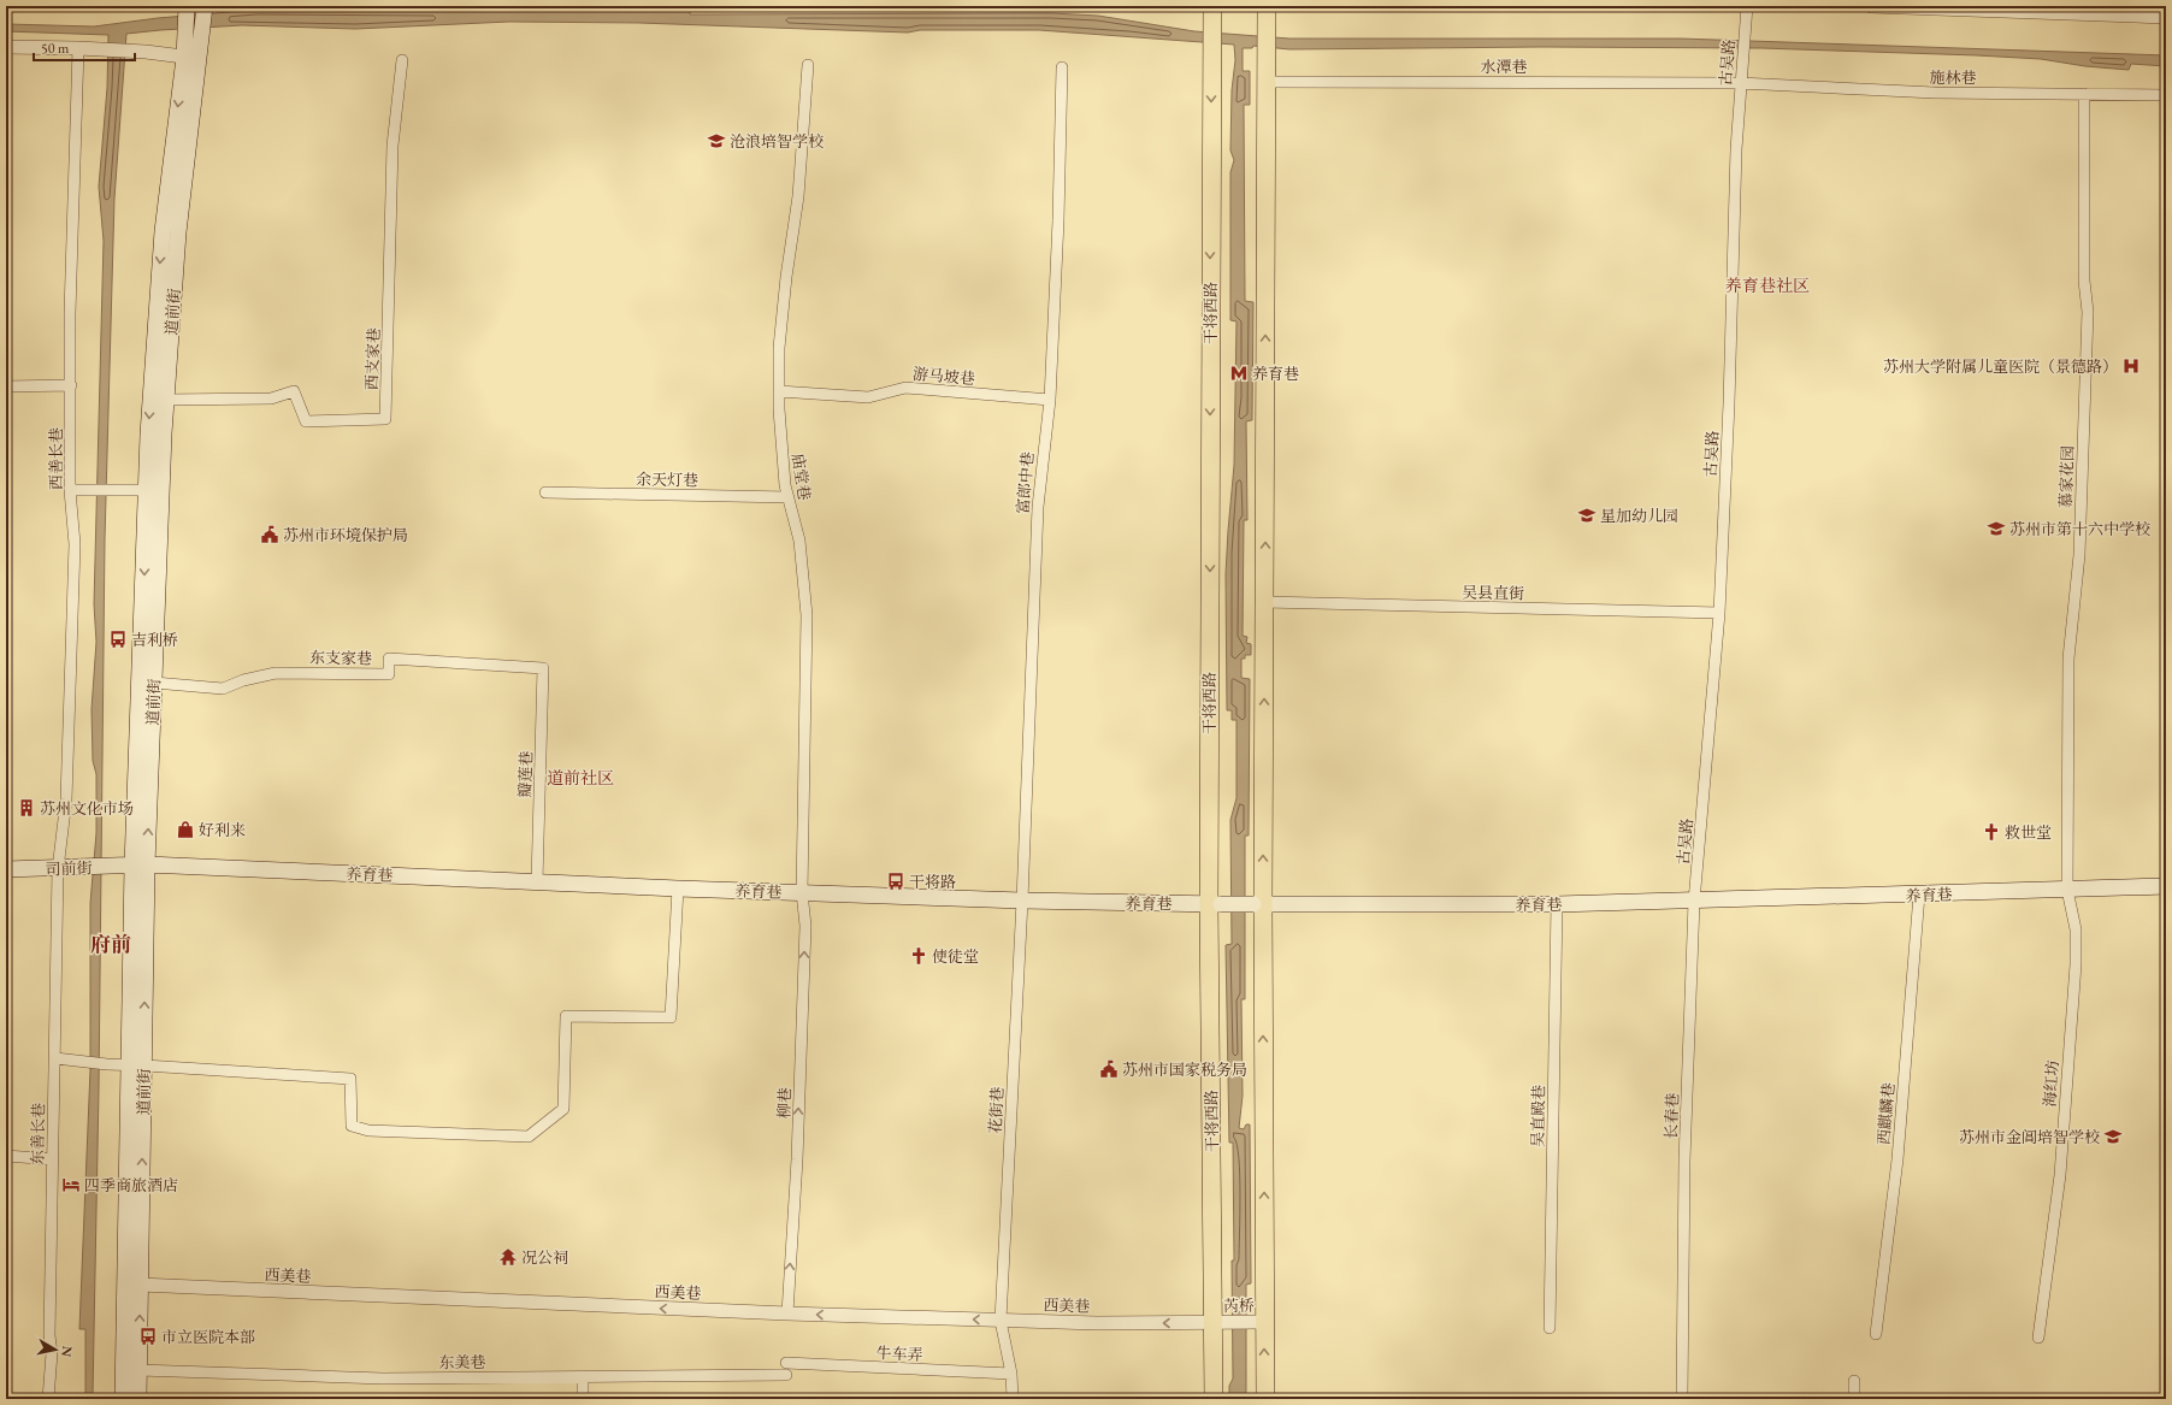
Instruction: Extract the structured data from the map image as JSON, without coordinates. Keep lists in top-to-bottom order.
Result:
{
  "streets": {
    "main road": [
      "道前街",
      "干将西路",
      "司前街",
      "养育巷"
    ],
    "street": [
      "古吴路",
      "水潭巷",
      "施林巷",
      "西支家巷",
      "游马坡巷",
      "西善长巷",
      "庙堂巷",
      "慕家花园",
      "余天灯巷",
      "富郎中巷",
      "吴县直街",
      "东支家巷",
      "瓣莲巷",
      "海红坊",
      "柳巷",
      "花街巷",
      "西麒麟巷",
      "吴直殿巷",
      "长春巷",
      "东善长巷",
      "西美巷",
      "芮桥",
      "牛车弄",
      "东美巷"
    ]
  },
  "crossings": [
    ["古吴路", "水潭巷"],
    ["古吴路", "施林巷"],
    ["古吴路", "吴县直街"],
    ["古吴路", "养育巷"],
    ["古吴路", "长春巷"],
    ["水潭巷", "施林巷"],
    ["施林巷", "慕家花园"],
    ["道前街", "西支家巷"],
    ["道前街", "东支家巷"],
    ["道前街", "司前街"],
    ["道前街", "养育巷"],
    ["道前街", "西美巷"],
    ["道前街", "东美巷"],
    ["干将西路", "养育巷"],
    ["干将西路", "西美巷"],
    ["干将西路", "芮桥"],
    ["游马坡巷", "庙堂巷"],
    ["游马坡巷", "富郎中巷"],
    ["西善长巷", "司前街"],
    ["西善长巷", "东善长巷"],
    ["庙堂巷", "余天灯巷"],
    ["庙堂巷", "养育巷"],
    ["庙堂巷", "柳巷"],
    ["慕家花园", "养育巷"],
    ["慕家花园", "海红坊"],
    ["富郎中巷", "养育巷"],
    ["富郎中巷", "花街巷"],
    ["东支家巷", "瓣莲巷"],
    ["瓣莲巷", "养育巷"],
    ["司前街", "养育巷"],
    ["司前街", "东善长巷"],
    ["养育巷", "海红坊"],
    ["养育巷", "柳巷"],
    ["养育巷", "花街巷"],
    ["养育巷", "西麒麟巷"],
    ["养育巷", "吴直殿巷"],
    ["养育巷", "长春巷"],
    ["柳巷", "西美巷"],
    ["花街巷", "西美巷"],
    ["花街巷", "牛车弄"],
    ["西美巷", "芮桥"],
    ["牛车弄", "东美巷"]
  ],
  "one_way": ["柳巷", "西美巷"],
  "districts": ["养育巷社区", "道前社区", "府前"],
  "places": {
    "school or university": [
      "沧浪培智学校",
      "星加幼儿园",
      "苏州市第十六中学校",
      "苏州市金阊培智学校"
    ],
    "hospital": ["苏州大学附属儿童医院（景德路）"],
    "metro station": ["养育巷"],
    "public building": ["苏州市环境保护局", "苏州市国家税务局"],
    "bus stop": ["吉利桥", "干将路", "市立医院本部"],
    "building": ["苏州文化市场"],
    "shop": ["好利来"],
    "church": ["救世堂", "使徒堂"],
    "hotel": ["四季商旅酒店"],
    "temple": ["况公祠"]
  },
  "scale_bar": "50 m",
  "north": "right"
}
